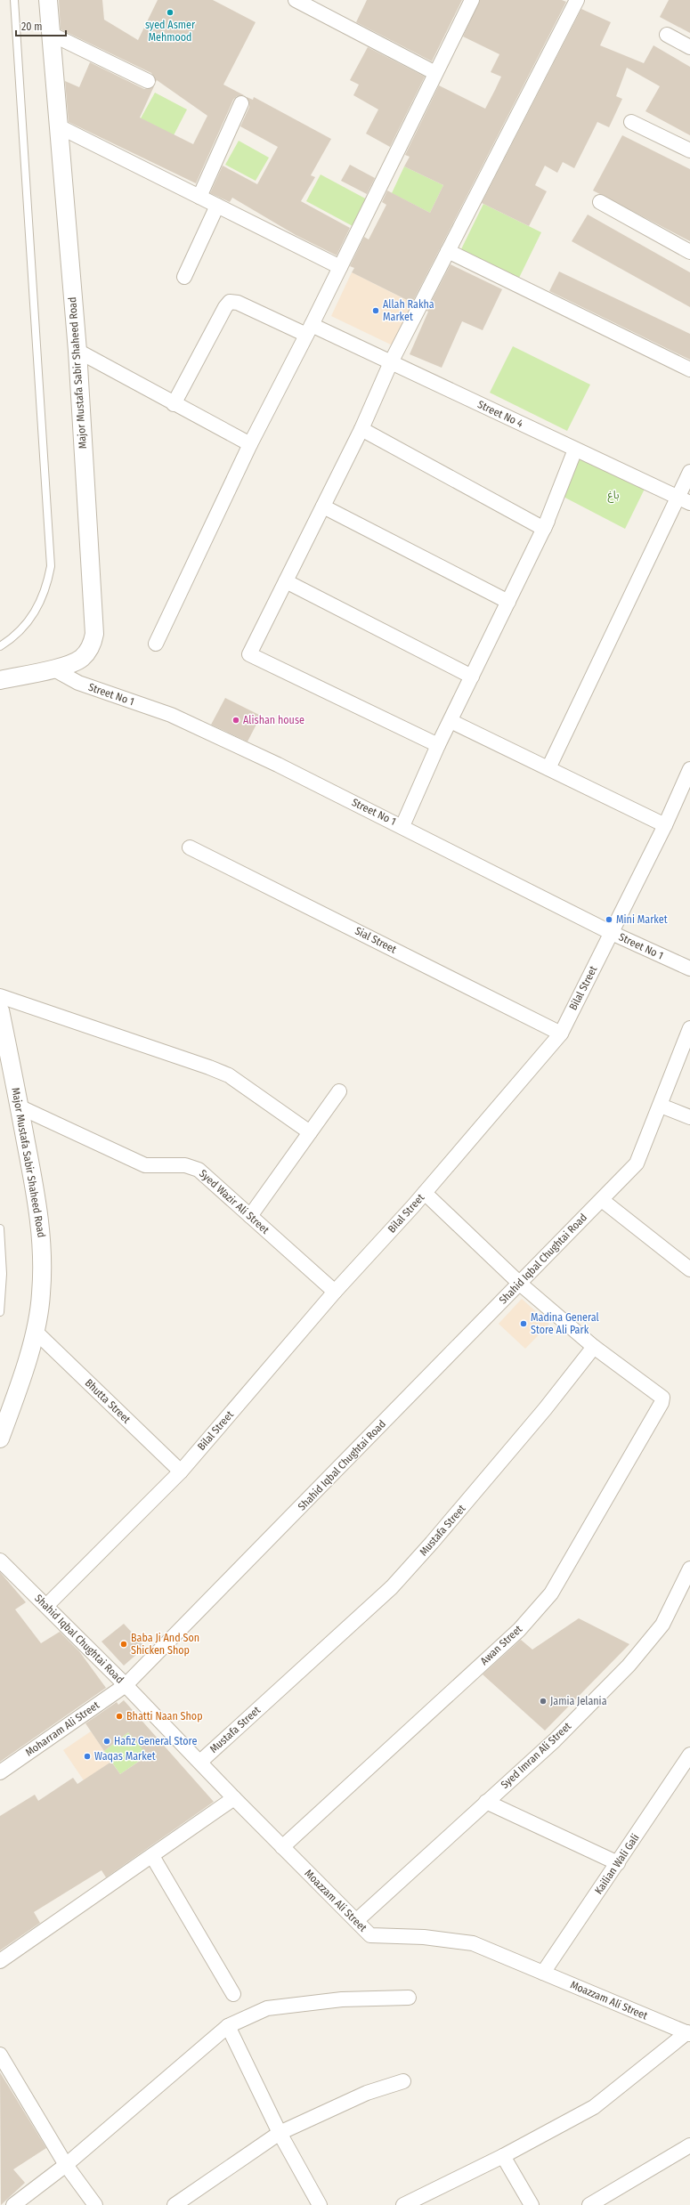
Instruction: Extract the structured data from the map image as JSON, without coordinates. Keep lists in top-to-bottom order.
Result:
{
  "streets": {
    "street": [
      "Major Mustafa Sabir Shaheed Road",
      "Street No 4",
      "Street No 1",
      "Sial Street",
      "Bilal Street",
      "Syed Wazir Ali Street",
      "Shahid Iqbal Chughtai Road",
      "Bhutta Street",
      "Mustafa Street",
      "Awan Street",
      "Moharram Ali Street",
      "Syed Imran Ali Street",
      "Kailian Wali Gali",
      "Moazzam Ali Street"
    ]
  },
  "crossings": [
    ["Major Mustafa Sabir Shaheed Road", "Street No 1"],
    ["Major Mustafa Sabir Shaheed Road", "Syed Wazir Ali Street"],
    ["Major Mustafa Sabir Shaheed Road", "Bhutta Street"],
    ["Street No 1", "Bilal Street"],
    ["Sial Street", "Bilal Street"],
    ["Bilal Street", "Syed Wazir Ali Street"],
    ["Bilal Street", "Shahid Iqbal Chughtai Road"],
    ["Bilal Street", "Bhutta Street"],
    ["Shahid Iqbal Chughtai Road", "Moharram Ali Street"],
    ["Shahid Iqbal Chughtai Road", "Moazzam Ali Street"],
    ["Mustafa Street", "Awan Street"],
    ["Mustafa Street", "Moazzam Ali Street"],
    ["Awan Street", "Moazzam Ali Street"],
    ["Moharram Ali Street", "Moazzam Ali Street"],
    ["Syed Imran Ali Street", "Moazzam Ali Street"],
    ["Kailian Wali Gali", "Moazzam Ali Street"]
  ],
  "parks": ["باغ"],
  "places": [
    "syed Asmer Mehmood",
    "Allah Rakha Market",
    "Alishan house",
    "Mini Market",
    "Madina General Store Ali Park",
    "Baba Ji And Son Shicken Shop",
    "Jamia Jelania",
    "Bhatti Naan Shop",
    "Hafiz General Store",
    "Waqas Market"
  ],
  "scale_bar": "20 m"
}
